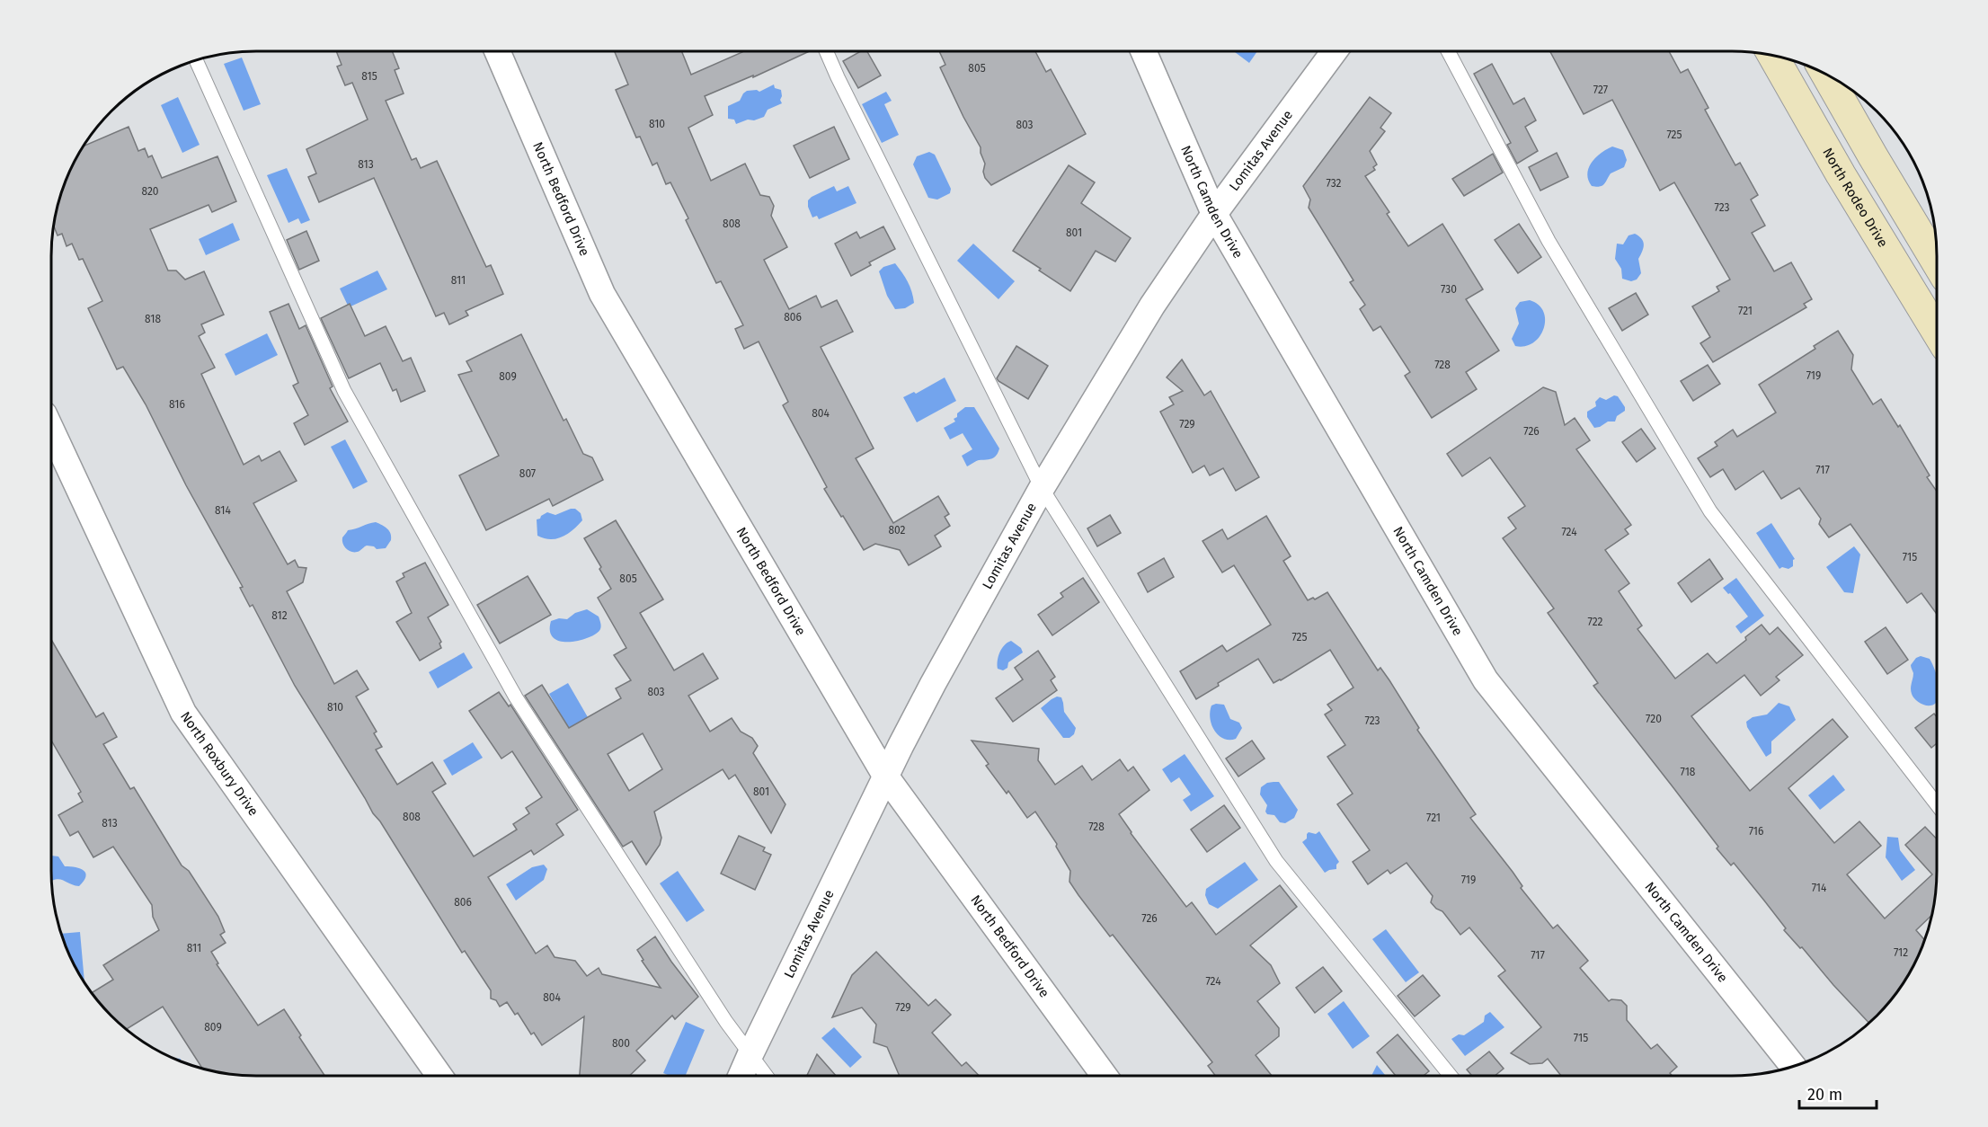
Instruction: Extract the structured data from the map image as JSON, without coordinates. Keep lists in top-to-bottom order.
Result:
{
  "streets": {
    "street": [
      "Lomitas Avenue",
      "North Rodeo Drive",
      "North Bedford Drive",
      "North Camden Drive",
      "North Roxbury Drive"
    ]
  },
  "crossings": [
    ["Lomitas Avenue", "North Bedford Drive"],
    ["Lomitas Avenue", "North Camden Drive"]
  ],
  "house_numbers": [
    "805",
    "815",
    "727",
    "810",
    "803",
    "725",
    "813",
    "732",
    "820",
    "723",
    "808",
    "801",
    "811",
    "730",
    "721",
    "806",
    "818",
    "728",
    "719",
    "809",
    "816",
    "804",
    "729",
    "726",
    "717",
    "807",
    "814",
    "802",
    "724",
    "715",
    "805",
    "812",
    "722",
    "725",
    "803",
    "810",
    "720",
    "723",
    "718",
    "801",
    "808",
    "721",
    "813",
    "728",
    "716",
    "719",
    "714",
    "806",
    "726",
    "811",
    "712",
    "717",
    "724",
    "804",
    "729",
    "809",
    "715",
    "800"
  ],
  "scale_bar": "20 m"
}
